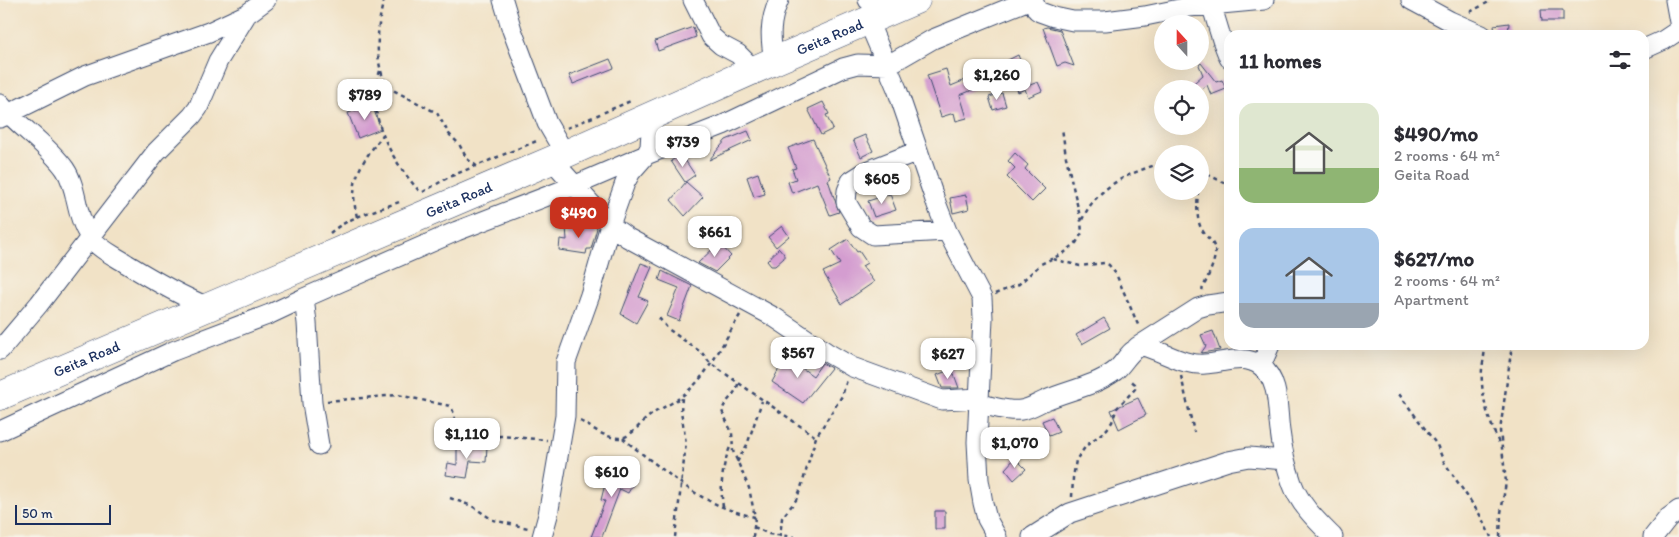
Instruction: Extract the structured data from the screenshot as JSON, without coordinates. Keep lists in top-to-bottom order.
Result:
{
  "streets": {
    "highway": ["Geita Road"]
  },
  "scale_bar": "50 m",
  "north": "top",
  "page": {
    "heading": "11 homes",
    "price": [
      "$1,260",
      "$789",
      "$739",
      "$605",
      "$490",
      "$661",
      "$567",
      "$627",
      "$1,110",
      "$1,070",
      "$610"
    ],
    "list": [
      {
        "name": "$490/mo",
        "note": "2 rooms · 64 m² · Geita Road"
      },
      {
        "name": "$627/mo",
        "note": "2 rooms · 64 m² · Apartment"
      }
    ],
    "scale": "50 m"
  }
}
